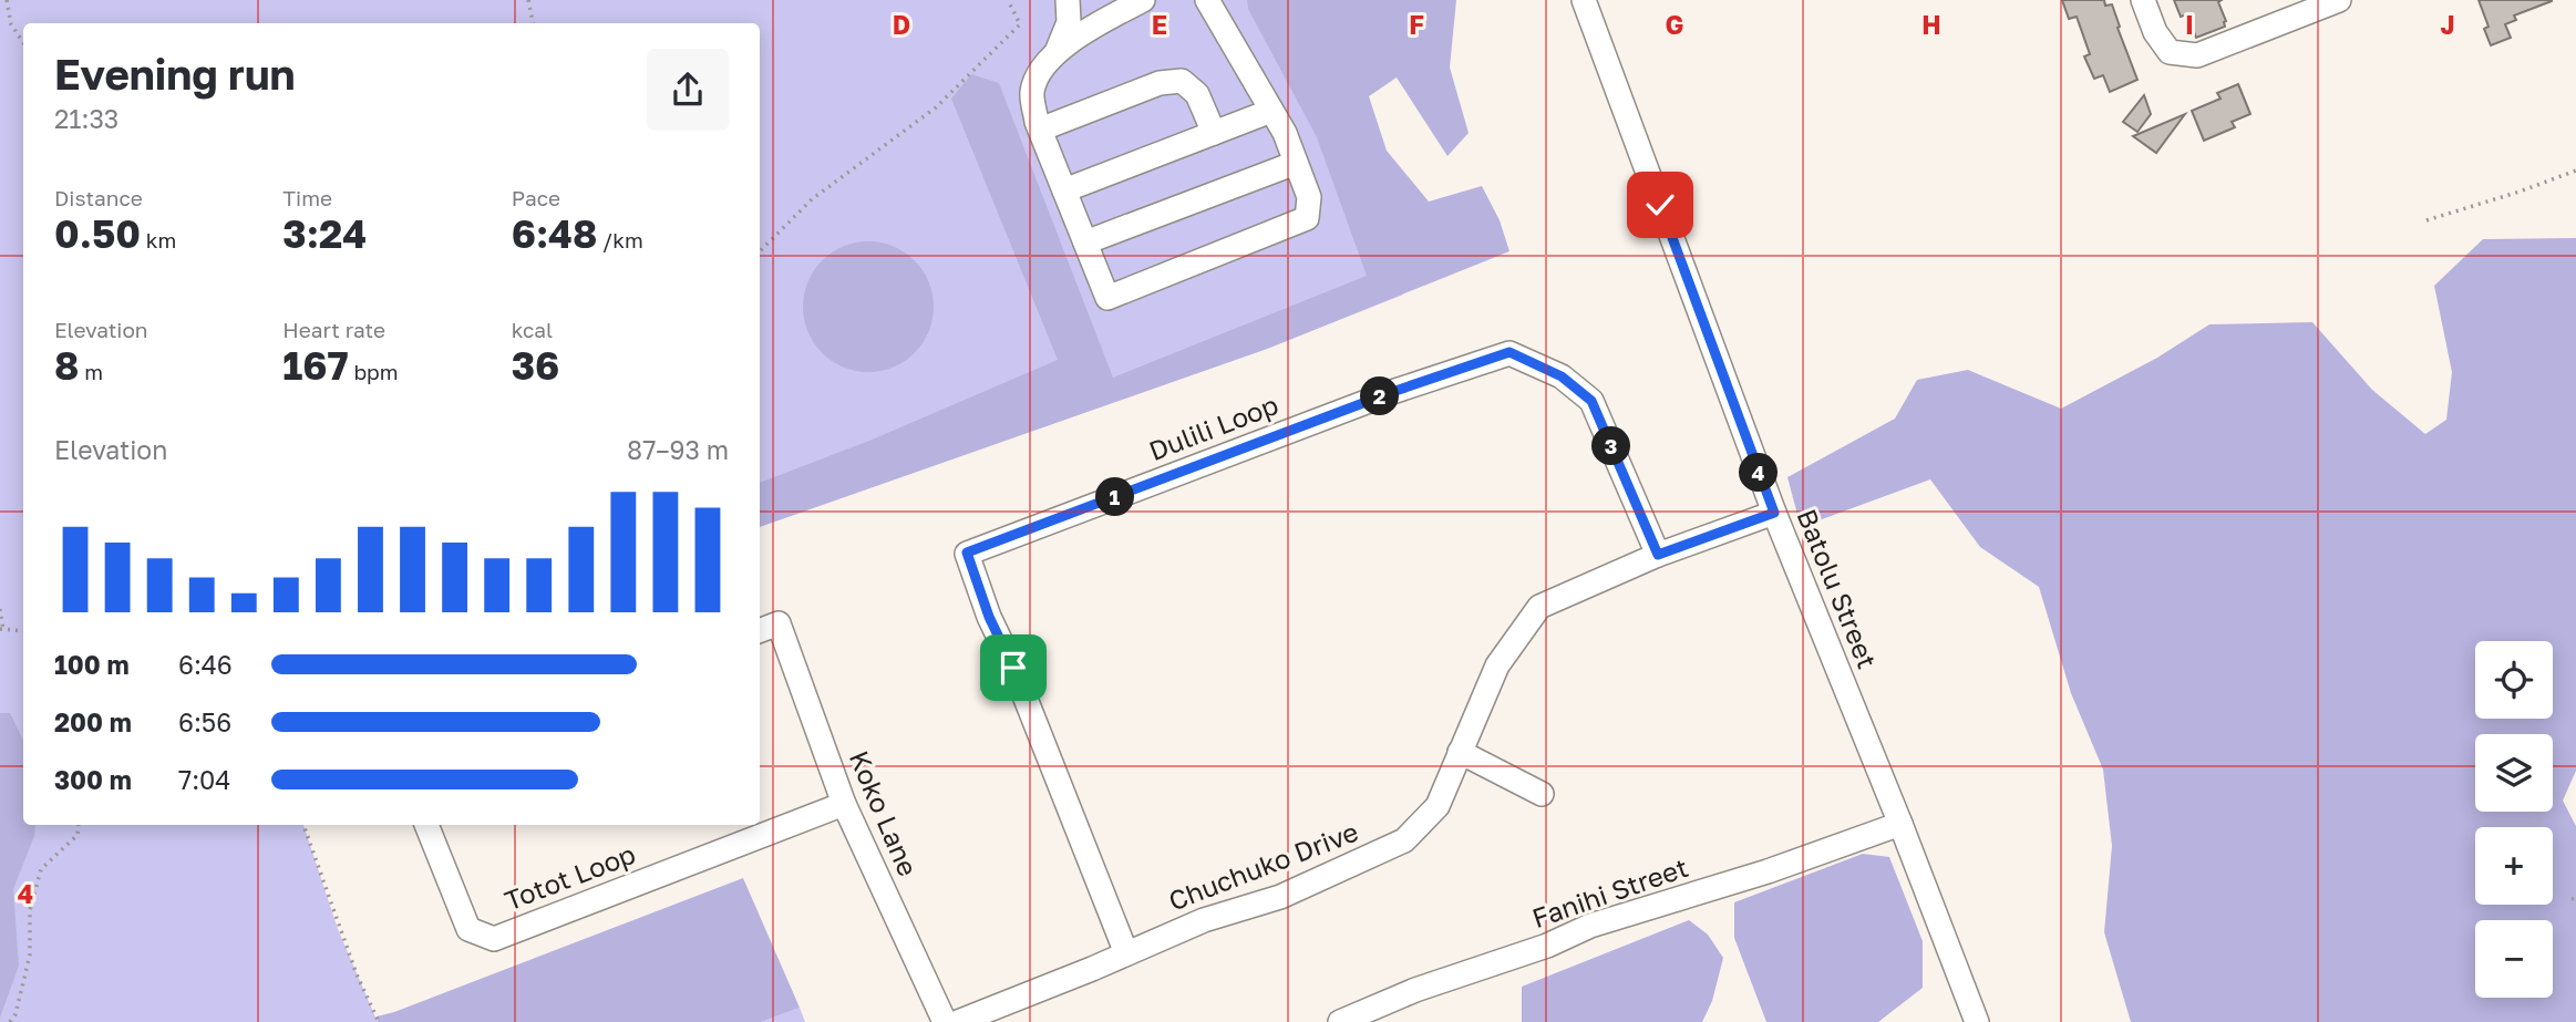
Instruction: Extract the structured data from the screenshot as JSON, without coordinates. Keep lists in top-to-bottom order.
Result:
{
  "streets": {
    "street": [
      "Dulili Loop",
      "Batolu Street",
      "Koko Lane",
      "Chuchuko Drive",
      "Totot Loop",
      "Fanihi Street"
    ]
  },
  "crossings": [
    ["Dulili Loop", "Chuchuko Drive"],
    ["Batolu Street", "Chuchuko Drive"],
    ["Batolu Street", "Fanihi Street"],
    ["Koko Lane", "Totot Loop"]
  ],
  "page": {
    "heading": ["Evening run", "21:33"],
    "stats": [
      ["Distance", "0.50 km"],
      ["Time", "3:24"],
      ["Pace", "6:48 /km"],
      ["Elevation", "8 m"],
      ["Heart rate", "167 bpm"],
      ["kcal", "36"]
    ],
    "pins": [
      "2",
      "3",
      "4",
      "1"
    ],
    "chart": ["Elevation", "87–93 m"],
    "list": [
      {
        "name": "100 m",
        "note": "6:46"
      },
      {
        "name": "200 m",
        "note": "6:56"
      },
      {
        "name": "300 m",
        "note": "7:04"
      }
    ],
    "map_buttons": ["+", "−"]
  },
  "grid": {
    "columns": [
      "D",
      "E",
      "F",
      "G",
      "H",
      "I",
      "J"
    ],
    "rows": ["4"]
  }
}
